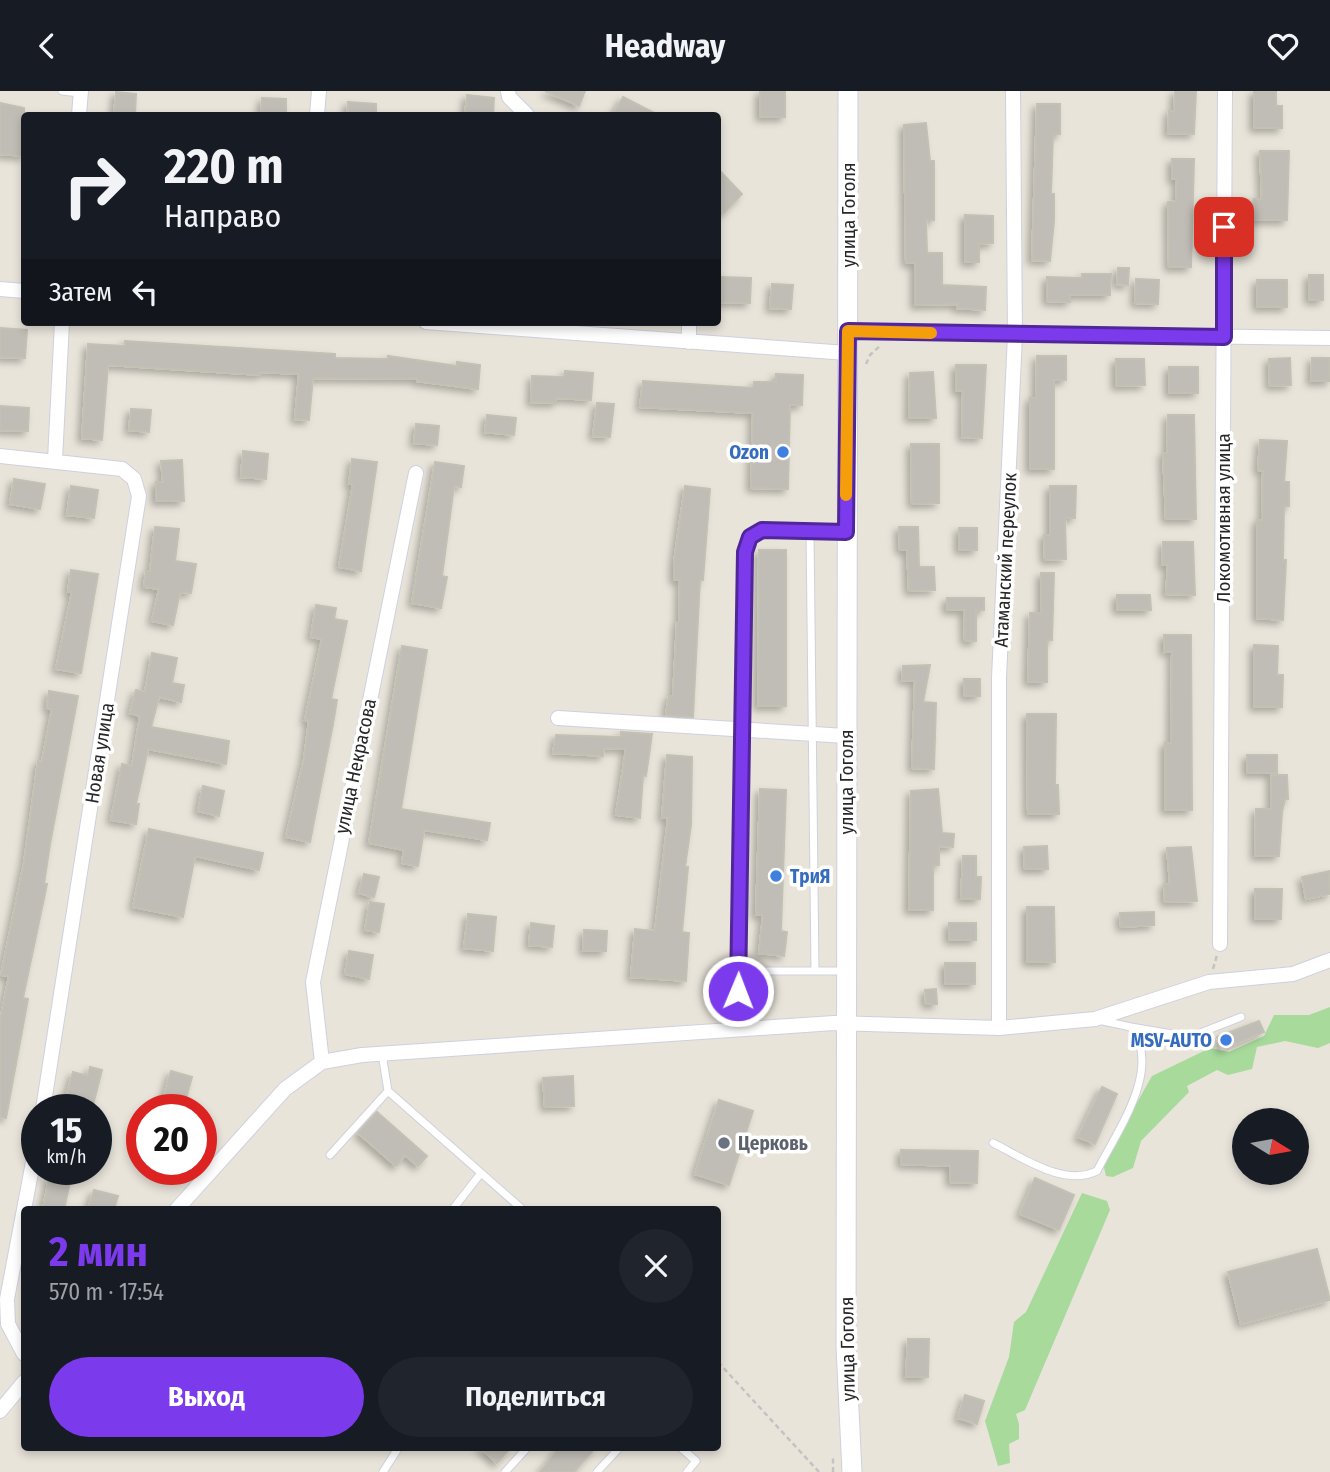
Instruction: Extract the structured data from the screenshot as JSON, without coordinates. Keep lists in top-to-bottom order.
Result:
{
  "streets": {
    "main road": ["улица Гоголя"],
    "street": [
      "Локомотивная улица",
      "Атаманский переулок",
      "Новая улица",
      "улица Некрасова"
    ]
  },
  "places": [
    "Ozon",
    "ТриЯ",
    "MSV-AUTO",
    "Церковь"
  ],
  "north": "right",
  "page": {
    "header": "Headway",
    "turn": ["220 m", "Направо"],
    "then": "Затем",
    "speed": "15 km/h",
    "limit": "20",
    "heading": ["2 мин", "570 m · 17:54"],
    "buttons": ["Выход", "Поделиться"]
  }
}
